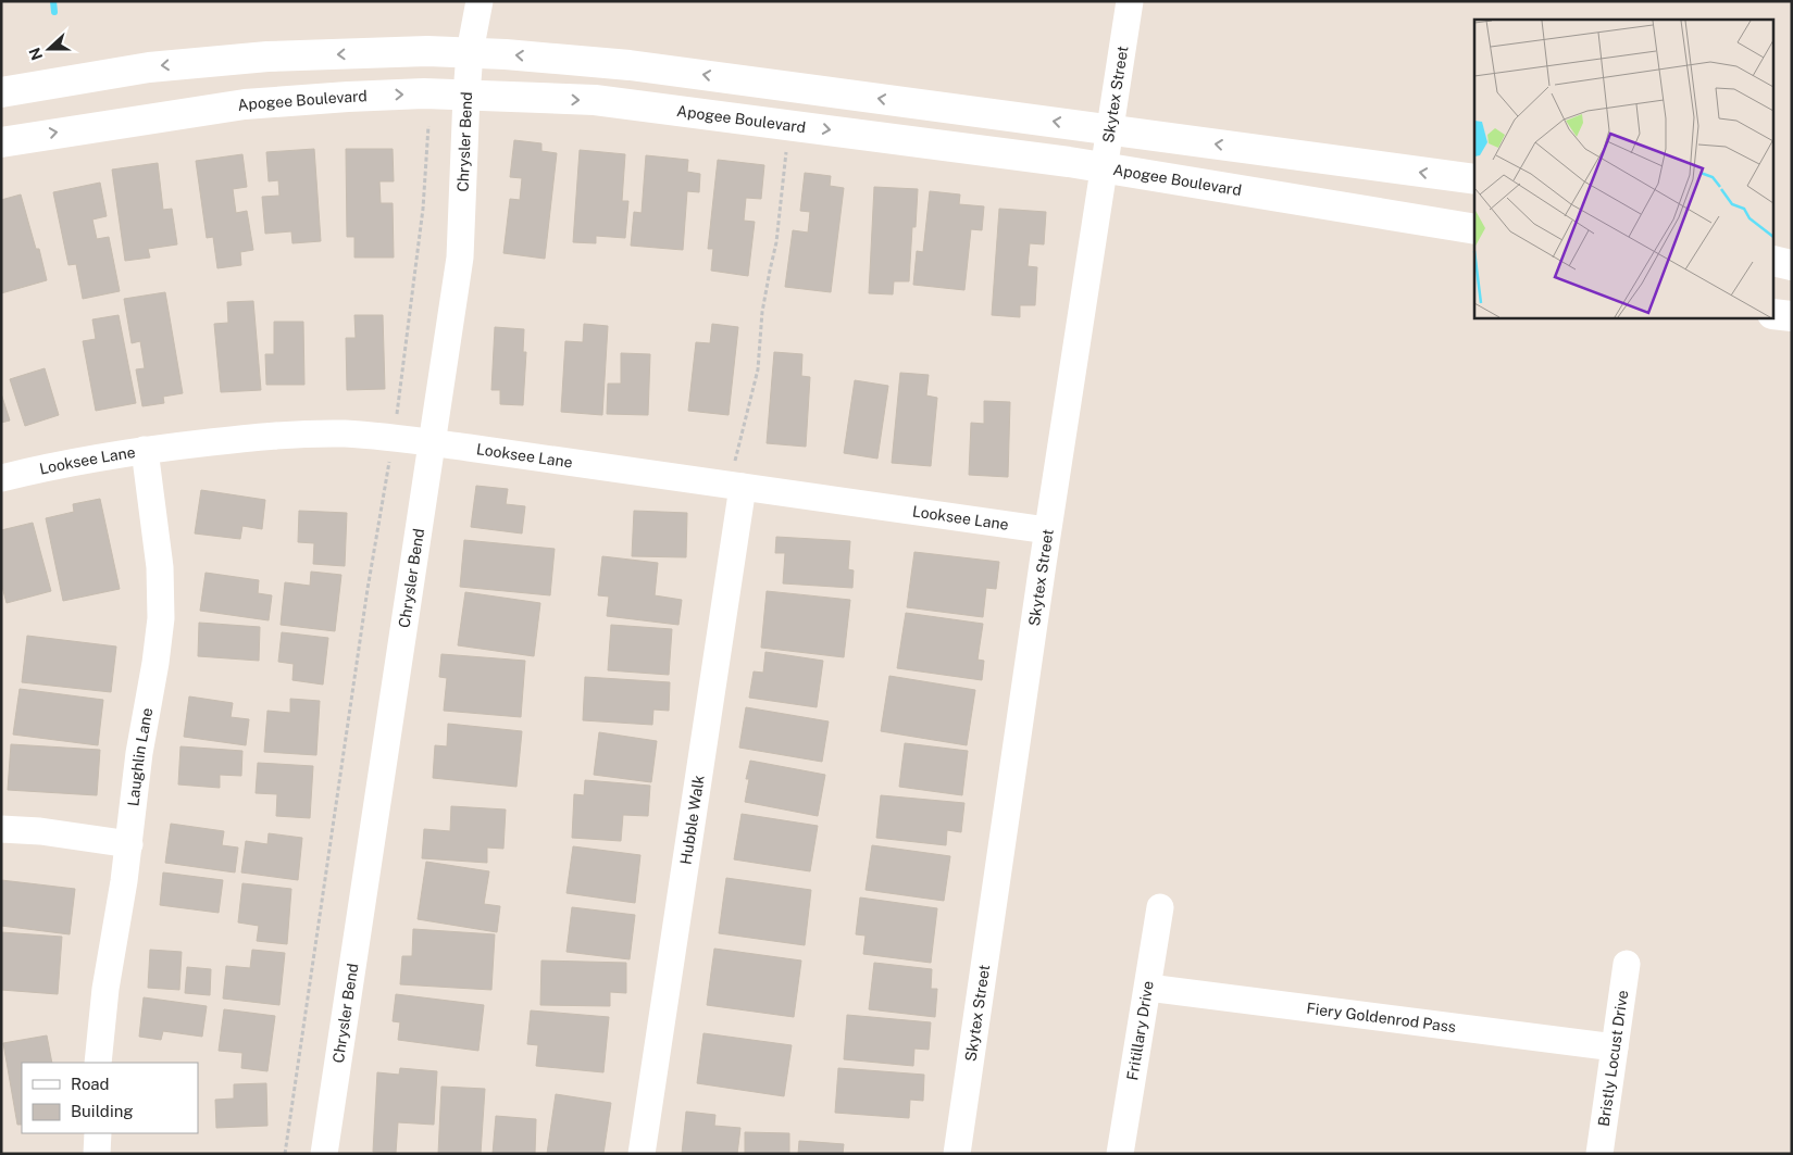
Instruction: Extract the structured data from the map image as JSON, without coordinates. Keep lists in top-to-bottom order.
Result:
{
  "streets": {
    "street": [
      "Skytex Street",
      "Apogee Boulevard",
      "Chrysler Bend",
      "Looksee Lane",
      "Laughlin Lane",
      "Hubble Walk",
      "Fiery Goldenrod Pass",
      "Fritillary Drive",
      "Bristly Locust Drive"
    ]
  },
  "crossings": [
    ["Skytex Street", "Apogee Boulevard"],
    ["Skytex Street", "Looksee Lane"],
    ["Apogee Boulevard", "Chrysler Bend"],
    ["Chrysler Bend", "Looksee Lane"],
    ["Looksee Lane", "Laughlin Lane"],
    ["Looksee Lane", "Hubble Walk"],
    ["Fiery Goldenrod Pass", "Fritillary Drive"],
    ["Fiery Goldenrod Pass", "Bristly Locust Drive"]
  ],
  "legend": ["Road", "Building"],
  "north": "left"
}
